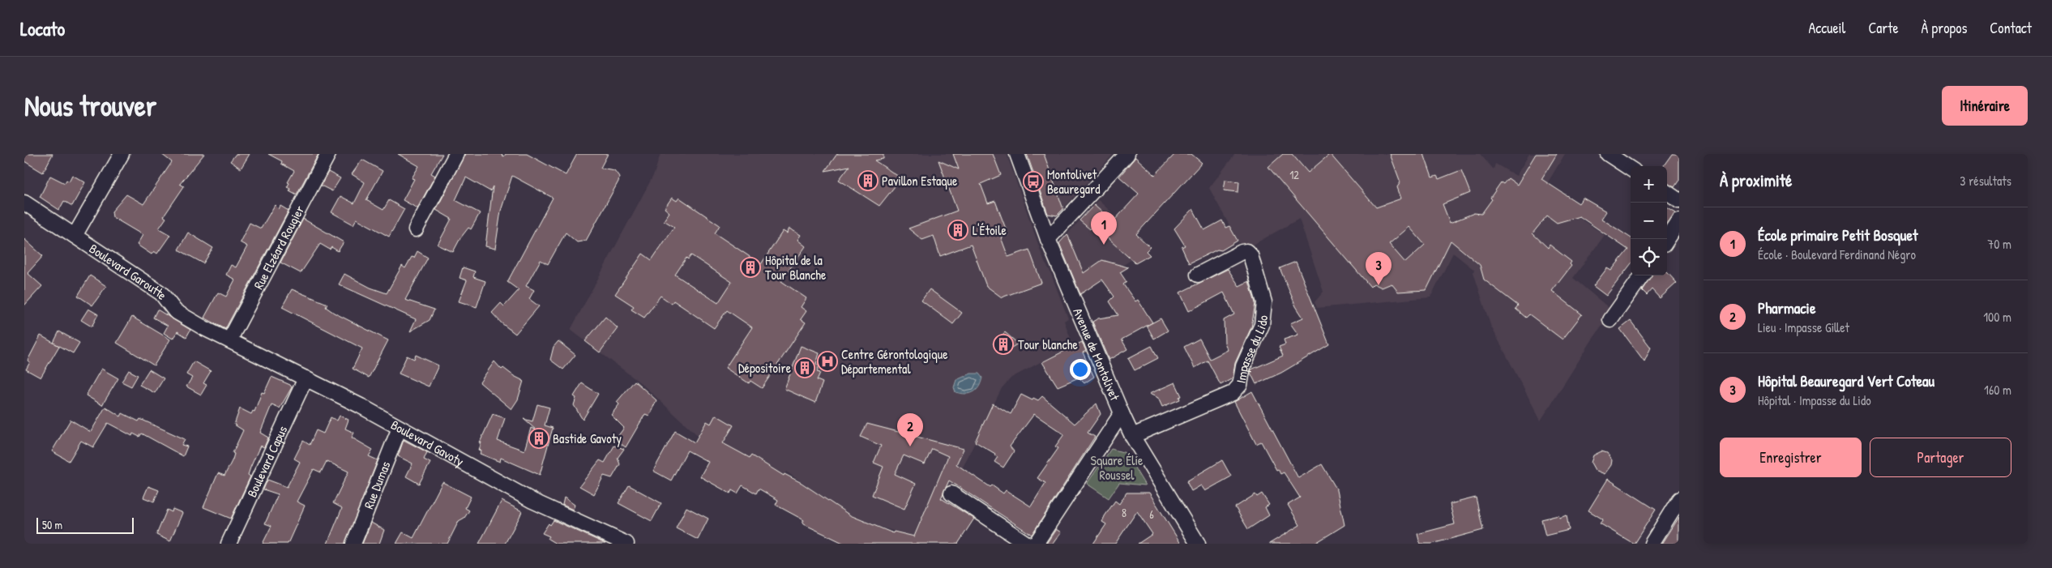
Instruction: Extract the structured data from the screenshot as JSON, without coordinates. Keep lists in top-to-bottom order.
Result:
{
  "streets": {
    "street": [
      "Rue Elzéard Rougier",
      "Boulevard Garoutte",
      "Impasse du Lido",
      "Avenue de Montolivet",
      "Boulevard Gavoty",
      "Boulevard Capus",
      "Rue Dumas"
    ]
  },
  "crossings": [
    ["Rue Elzéard Rougier", "Boulevard Garoutte"],
    ["Rue Elzéard Rougier", "Boulevard Gavoty"],
    ["Boulevard Garoutte", "Boulevard Gavoty"],
    ["Impasse du Lido", "Avenue de Montolivet"],
    ["Boulevard Gavoty", "Boulevard Capus"],
    ["Boulevard Gavoty", "Rue Dumas"]
  ],
  "parks": ["Square Élie Roussel"],
  "places": {
    "building": [
      "Pavillon Estaque",
      "L'Étoile",
      "Hôpital de la Tour Blanche",
      "Tour blanche",
      "Dépositoire",
      "Bastide Gavoty"
    ],
    "bus stop": ["Montolivet Beauregard"],
    "hospital": ["Centre Gérontologique Départemental"]
  },
  "house_numbers": ["12", "8", "6"],
  "scale_bar": "50 m",
  "page": {
    "header": "Locato",
    "nav": [
      "Accueil",
      "Carte",
      "À propos",
      "Contact"
    ],
    "buttons": [
      "Itinéraire",
      ["Enregistrer", "Partager"]
    ],
    "title": "Nous trouver",
    "heading": ["À proximité", "3 résultats"],
    "map_buttons": ["+", "−"],
    "list": [
      {
        "mark": "1",
        "name": "École primaire Petit Bosquet",
        "note": "École · Boulevard Ferdinand Négro",
        "value": "70 m"
      },
      {
        "mark": "2",
        "name": "Pharmacie",
        "note": "Lieu · Impasse Gillet",
        "value": "100 m"
      },
      {
        "mark": "3",
        "name": "Hôpital Beauregard Vert Coteau",
        "note": "Hôpital · Impasse du Lido",
        "value": "160 m"
      }
    ],
    "pins": ["1", "3", "2"],
    "scale": "50 m"
  }
}
